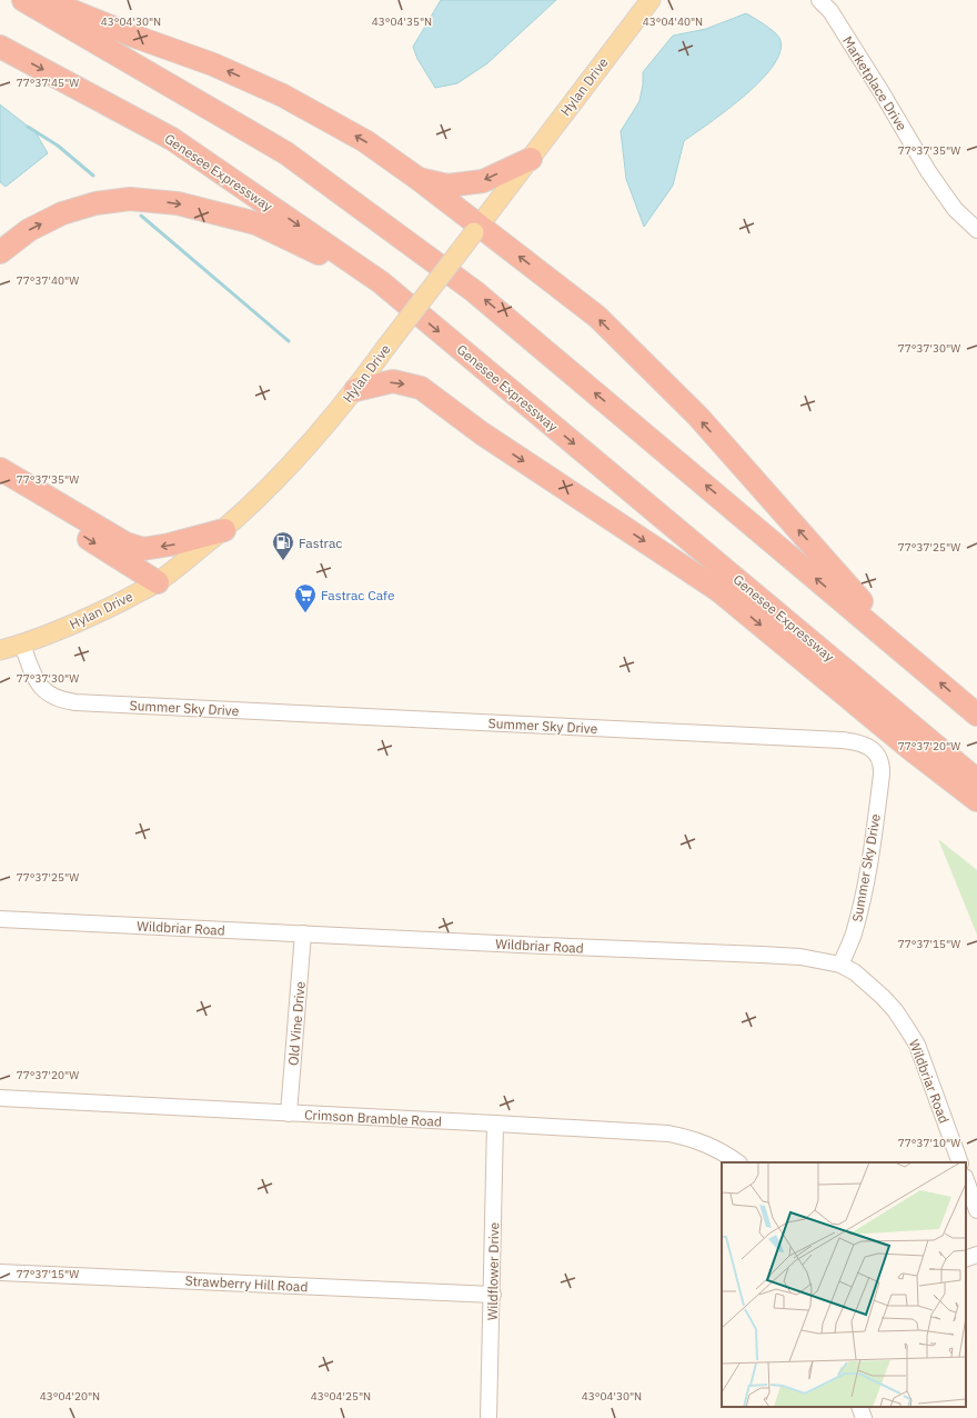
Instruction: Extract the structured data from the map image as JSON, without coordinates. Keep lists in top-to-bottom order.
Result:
{
  "streets": {
    "highway": ["Genesee Expressway"],
    "main road": ["Hylan Drive"],
    "street": [
      "Marketplace Drive",
      "Summer Sky Drive",
      "Wildbriar Road",
      "Old Vine Drive",
      "Crimson Bramble Road",
      "Wildflower Drive",
      "Strawberry Hill Road"
    ]
  },
  "crossings": [
    ["Hylan Drive", "Summer Sky Drive"],
    ["Summer Sky Drive", "Wildbriar Road"],
    ["Wildbriar Road", "Old Vine Drive"],
    ["Old Vine Drive", "Crimson Bramble Road"],
    ["Crimson Bramble Road", "Wildflower Drive"],
    ["Wildflower Drive", "Strawberry Hill Road"]
  ],
  "places": {
    "fuel station": ["Fastrac"],
    "supermarket": ["Fastrac Cafe"]
  },
  "coordinates": [
    "43°04'30\"N",
    "43°04'35\"N",
    "43°04'40\"N",
    "77°37'45\"W",
    "77°37'35\"W",
    "77°37'40\"W",
    "77°37'30\"W",
    "77°37'25\"W",
    "77°37'20\"W",
    "77°37'15\"W",
    "77°37'10\"W",
    "43°04'20\"N",
    "43°04'25\"N"
  ]
}
